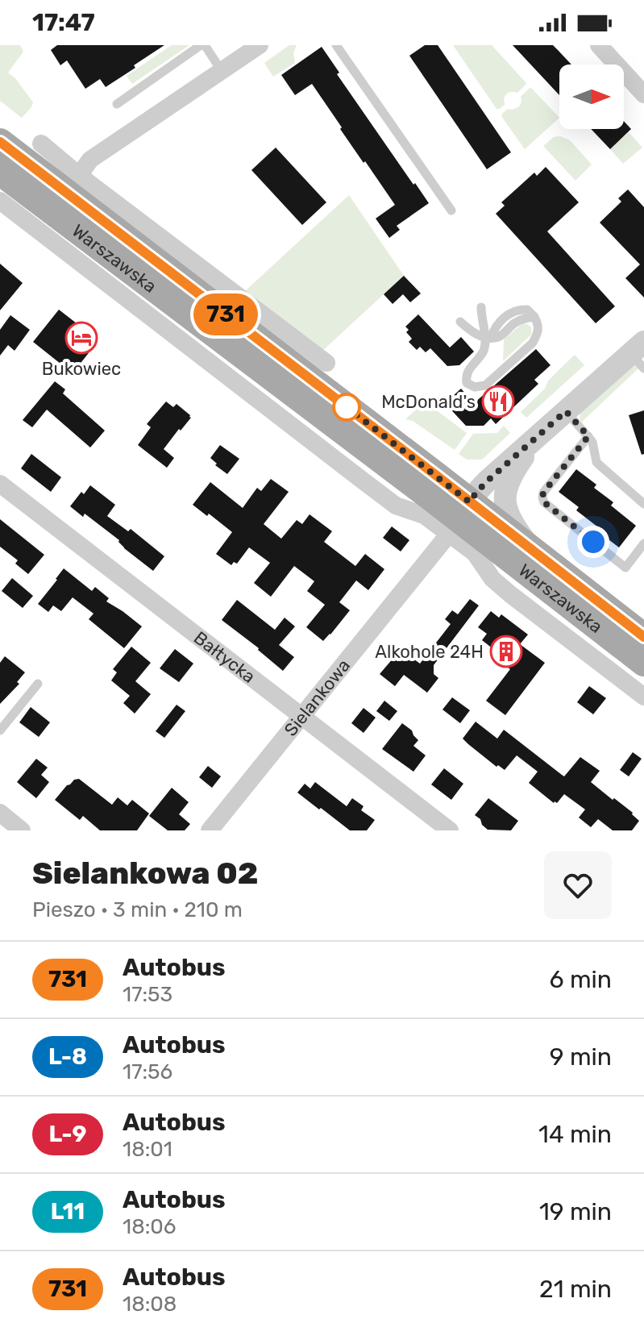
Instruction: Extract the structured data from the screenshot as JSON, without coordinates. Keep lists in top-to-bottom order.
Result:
{
  "streets": {
    "main road": ["Warszawska"],
    "street": ["Bałtycka", "Sielankowa"]
  },
  "crossings": [
    ["Bałtycka", "Sielankowa"]
  ],
  "places": {
    "hotel": ["Bukowiec"],
    "restaurant": ["McDonald's"],
    "building": ["Alkohole 24H"]
  },
  "lines": ["bus line 731"],
  "north": "right",
  "page": {
    "status": "17:47",
    "on_map": "731",
    "heading": ["Sielankowa 02", "Pieszo · 3 min · 210 m"],
    "list": [
      {
        "mark": "731",
        "name": "Autobus",
        "note": "17:53",
        "value": "6 min"
      },
      {
        "mark": "L-8",
        "name": "Autobus",
        "note": "17:56",
        "value": "9 min"
      },
      {
        "mark": "L-9",
        "name": "Autobus",
        "note": "18:01",
        "value": "14 min"
      },
      {
        "mark": "L11",
        "name": "Autobus",
        "note": "18:06",
        "value": "19 min"
      },
      {
        "mark": "731",
        "name": "Autobus",
        "note": "18:08",
        "value": "21 min"
      }
    ]
  }
}
